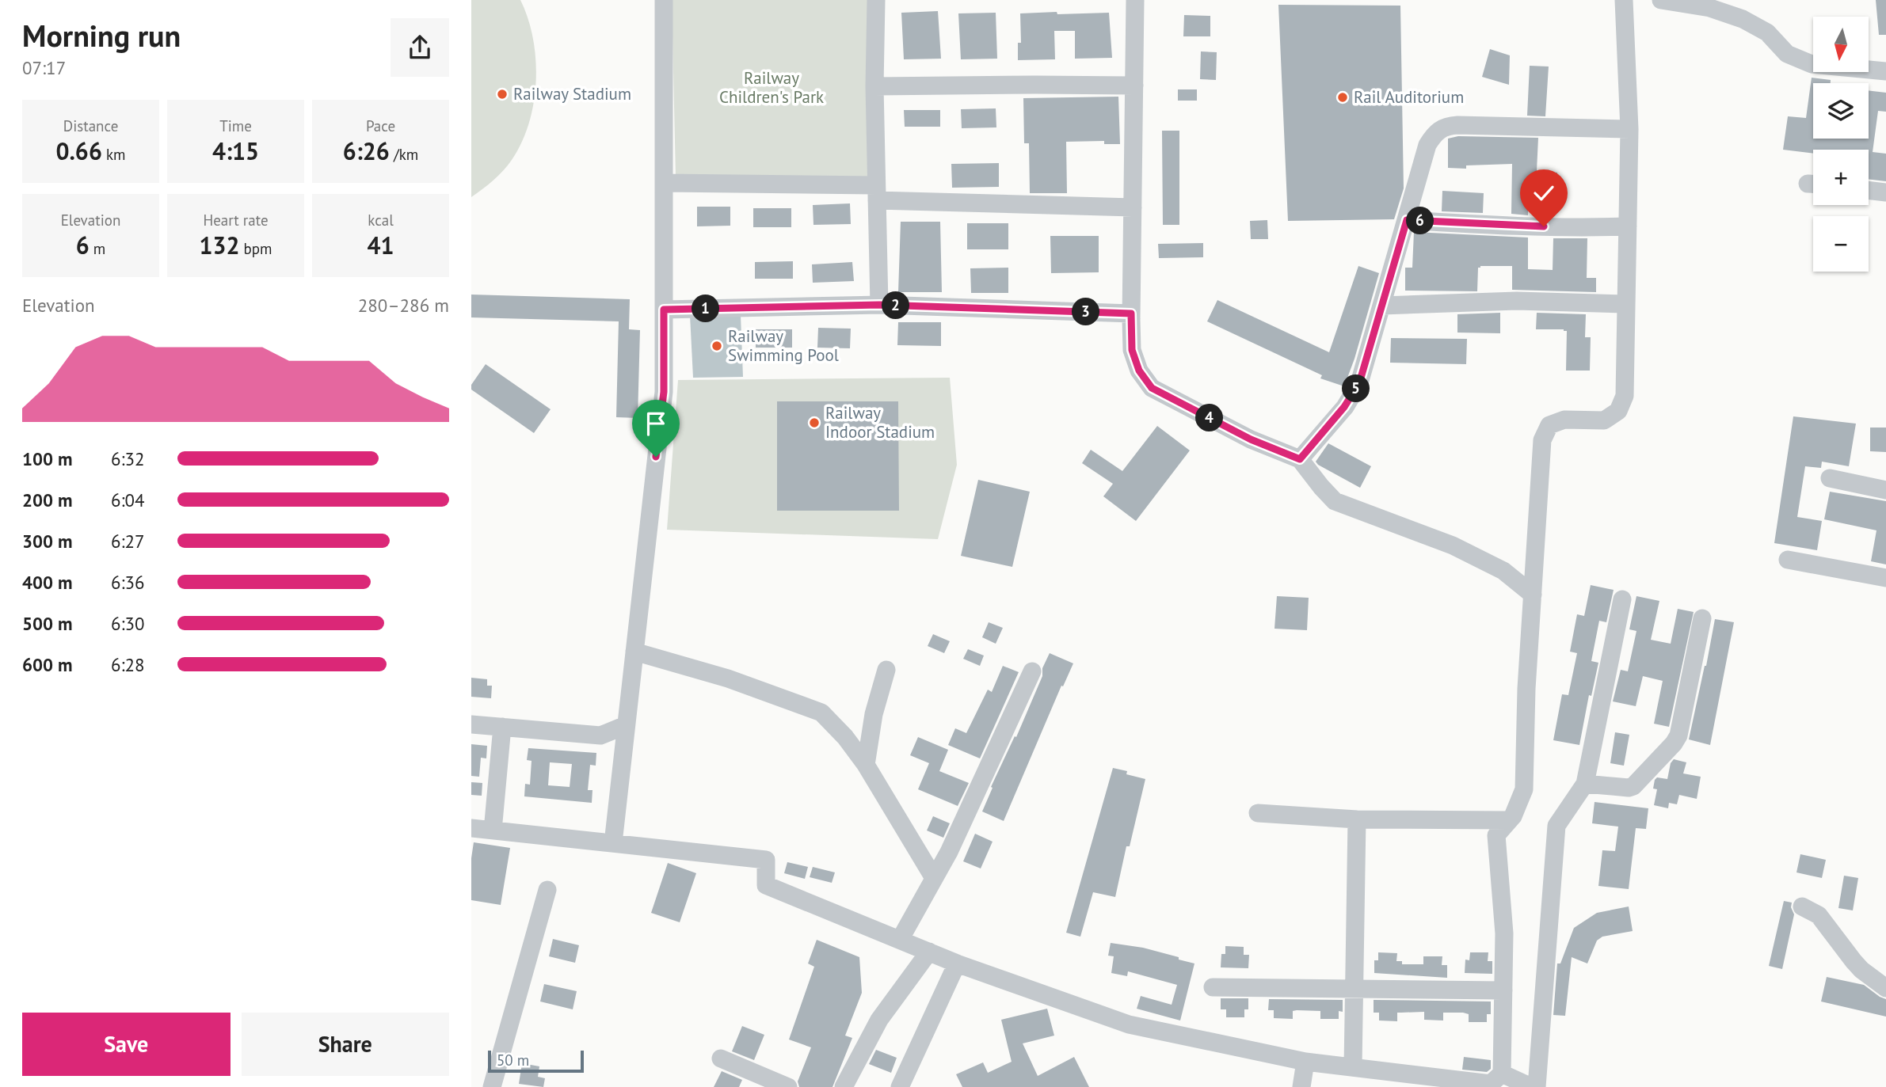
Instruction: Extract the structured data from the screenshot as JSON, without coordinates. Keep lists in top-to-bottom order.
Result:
{
  "parks": ["Railway Children's Park"],
  "places": [
    "Railway Stadium",
    "Rail Auditorium",
    "Railway Swimming Pool",
    "Railway Indoor Stadium"
  ],
  "scale_bar": "50 m",
  "north": "bottom",
  "page": {
    "heading": ["Morning run", "07:17"],
    "map_buttons": ["+", "−"],
    "stats": [
      ["Distance", "0.66 km"],
      ["Time", "4:15"],
      ["Pace", "6:26 /km"],
      ["Elevation", "6 m"],
      ["Heart rate", "132 bpm"],
      ["kcal", "41"]
    ],
    "pins": [
      "6",
      "2",
      "1",
      "3",
      "5",
      "4"
    ],
    "chart": ["Elevation", "280–286 m"],
    "list": [
      {
        "name": "100 m",
        "note": "6:32"
      },
      {
        "name": "200 m",
        "note": "6:04"
      },
      {
        "name": "300 m",
        "note": "6:27"
      },
      {
        "name": "400 m",
        "note": "6:36"
      },
      {
        "name": "500 m",
        "note": "6:30"
      },
      {
        "name": "600 m",
        "note": "6:28"
      }
    ],
    "buttons": ["Save", "Share"],
    "scale": "50 m"
  }
}
